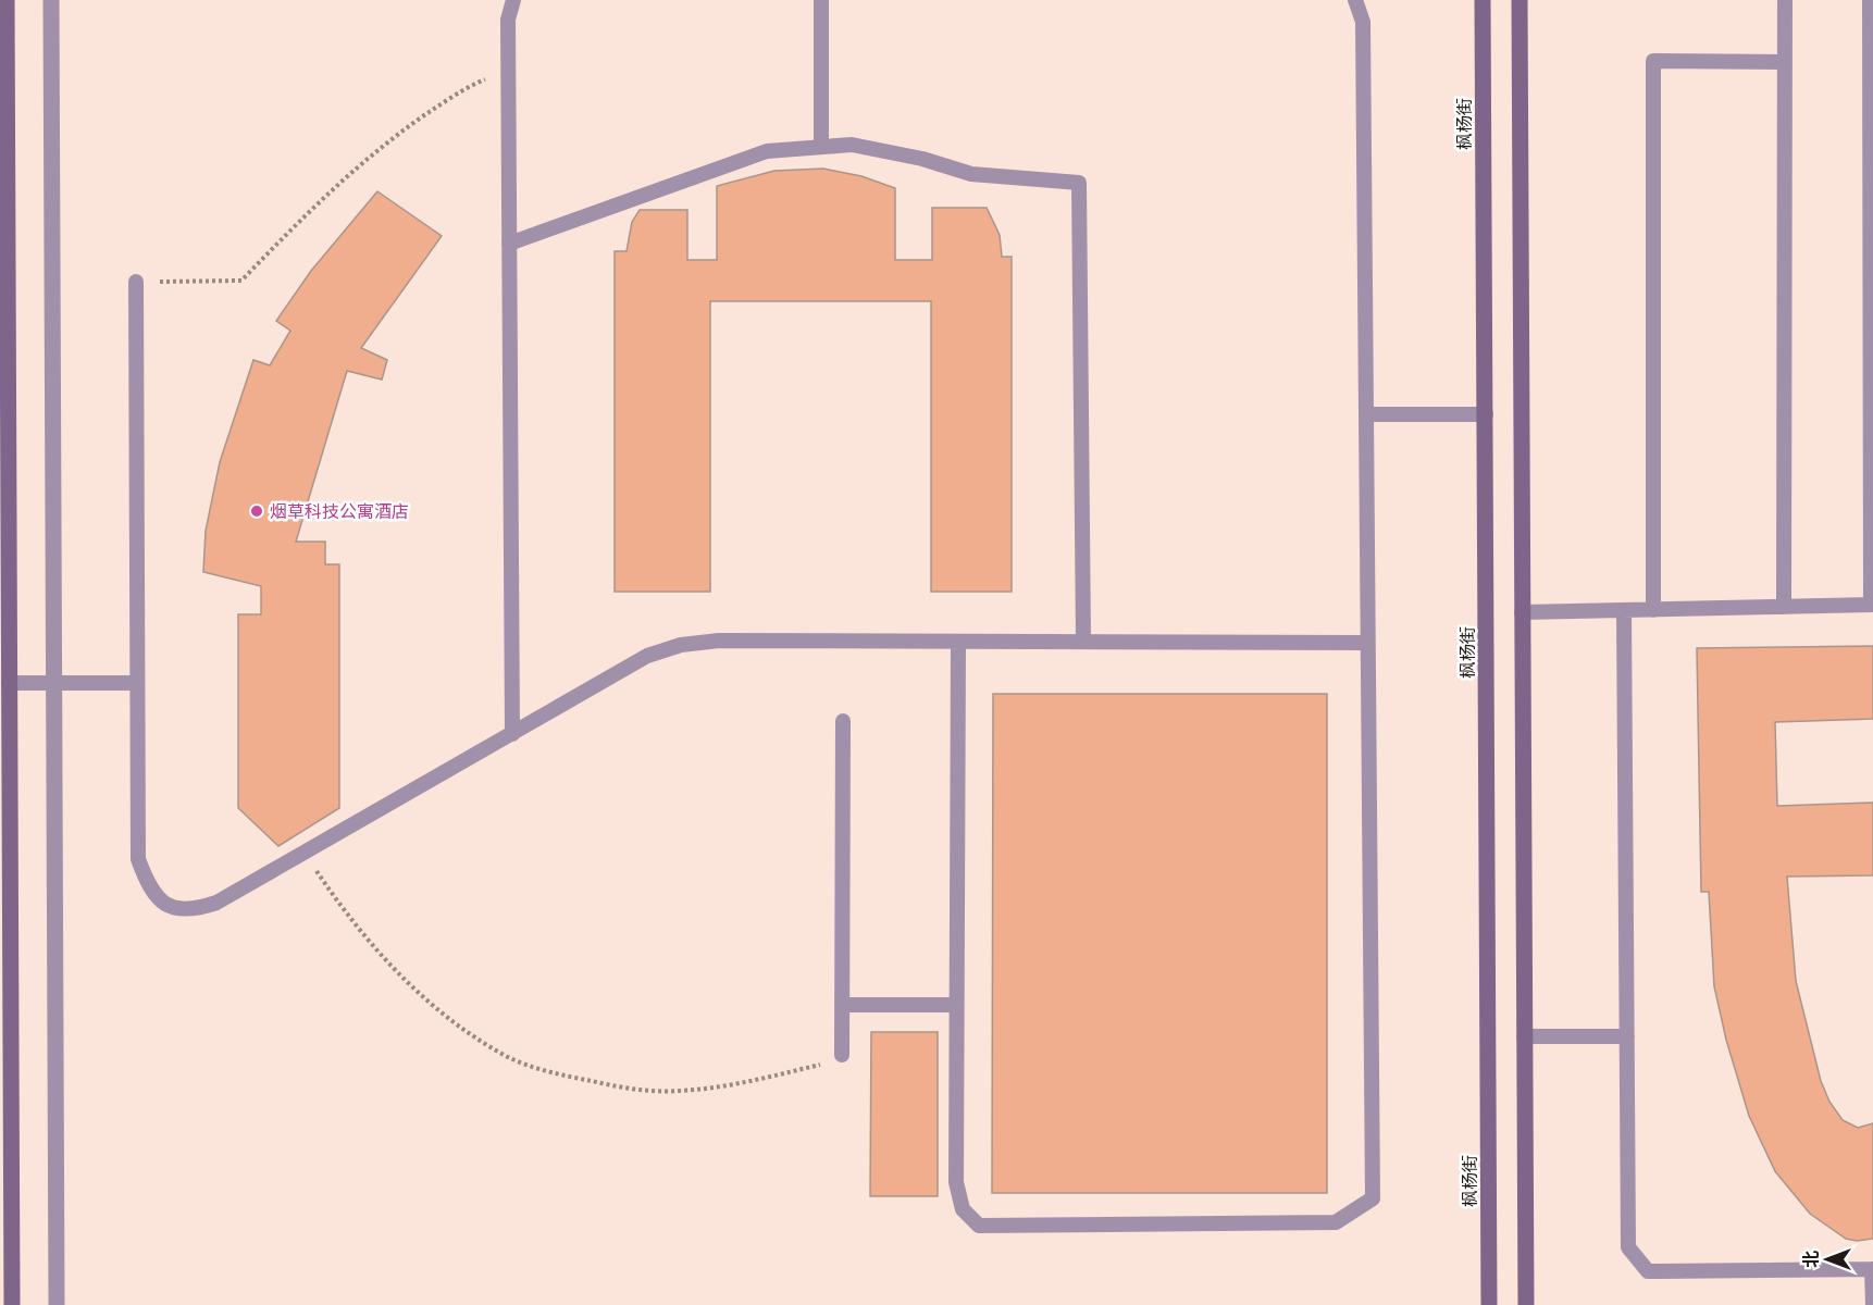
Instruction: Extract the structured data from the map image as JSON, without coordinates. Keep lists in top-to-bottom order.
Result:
{
  "streets": {
    "street": ["枫杨街"]
  },
  "places": ["烟草科技公寓酒店"],
  "north": "left"
}
